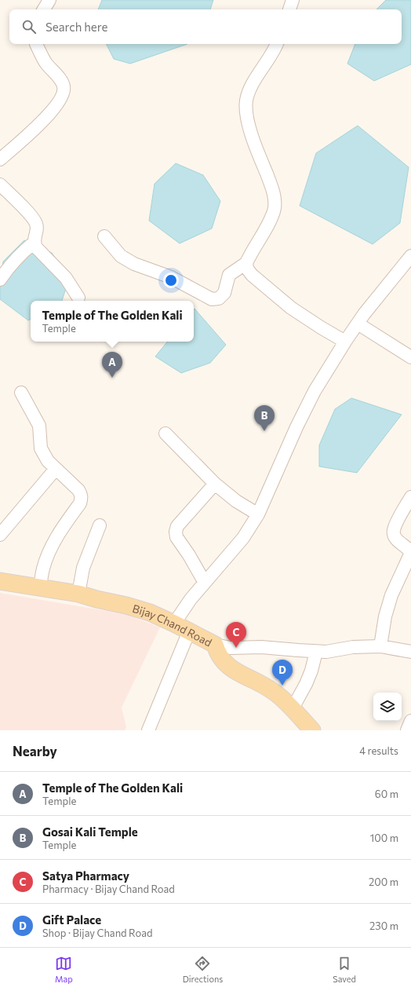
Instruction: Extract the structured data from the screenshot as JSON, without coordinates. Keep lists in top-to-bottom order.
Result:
{
  "streets": {
    "main road": ["Bijay Chand Road"]
  },
  "page": {
    "search": "Search here",
    "popup": ["Temple of The Golden Kali", "Temple"],
    "pins": [
      "A",
      "B",
      "C",
      "D"
    ],
    "heading": ["Nearby", "4 results"],
    "list": [
      {
        "mark": "A",
        "name": "Temple of The Golden Kali",
        "note": "Temple",
        "value": "60 m"
      },
      {
        "mark": "B",
        "name": "Gosai Kali Temple",
        "note": "Temple",
        "value": "100 m"
      },
      {
        "mark": "C",
        "name": "Satya Pharmacy",
        "note": "Pharmacy · Bijay Chand Road",
        "value": "200 m"
      },
      {
        "mark": "D",
        "name": "Gift Palace",
        "note": "Shop · Bijay Chand Road",
        "value": "230 m"
      }
    ],
    "nav": ["Map", "Directions", "Saved"]
  }
}
